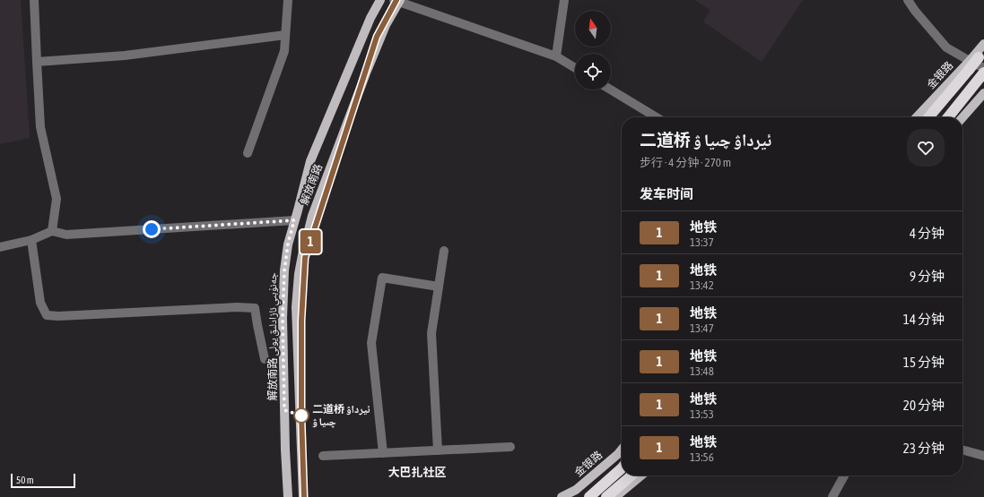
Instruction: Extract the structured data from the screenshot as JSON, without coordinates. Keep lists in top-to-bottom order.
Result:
{
  "streets": {
    "main road": ["金银路", "解放南路", "解放南路 جەنۇبىي ئازادلىق يولى"]
  },
  "districts": ["大巴扎社区"],
  "places": ["二道桥 ئيرداۋ چىيا ۋ"],
  "lines": ["metro line 1"],
  "scale_bar": "50 m",
  "north": "top",
  "page": {
    "on_map": "1",
    "heading": [
      ["二道桥 ئيرداۋ چىيا ۋ", "步行 · 4 分钟 · 270 m"],
      "发车时间"
    ],
    "list": [
      {
        "mark": "1",
        "name": "地铁",
        "note": "13:37",
        "value": "4 分钟"
      },
      {
        "mark": "1",
        "name": "地铁",
        "note": "13:42",
        "value": "9 分钟"
      },
      {
        "mark": "1",
        "name": "地铁",
        "note": "13:47",
        "value": "14 分钟"
      },
      {
        "mark": "1",
        "name": "地铁",
        "note": "13:48",
        "value": "15 分钟"
      },
      {
        "mark": "1",
        "name": "地铁",
        "note": "13:53",
        "value": "20 分钟"
      },
      {
        "mark": "1",
        "name": "地铁",
        "note": "13:56",
        "value": "23 分钟"
      }
    ],
    "scale": "50 m"
  }
}
